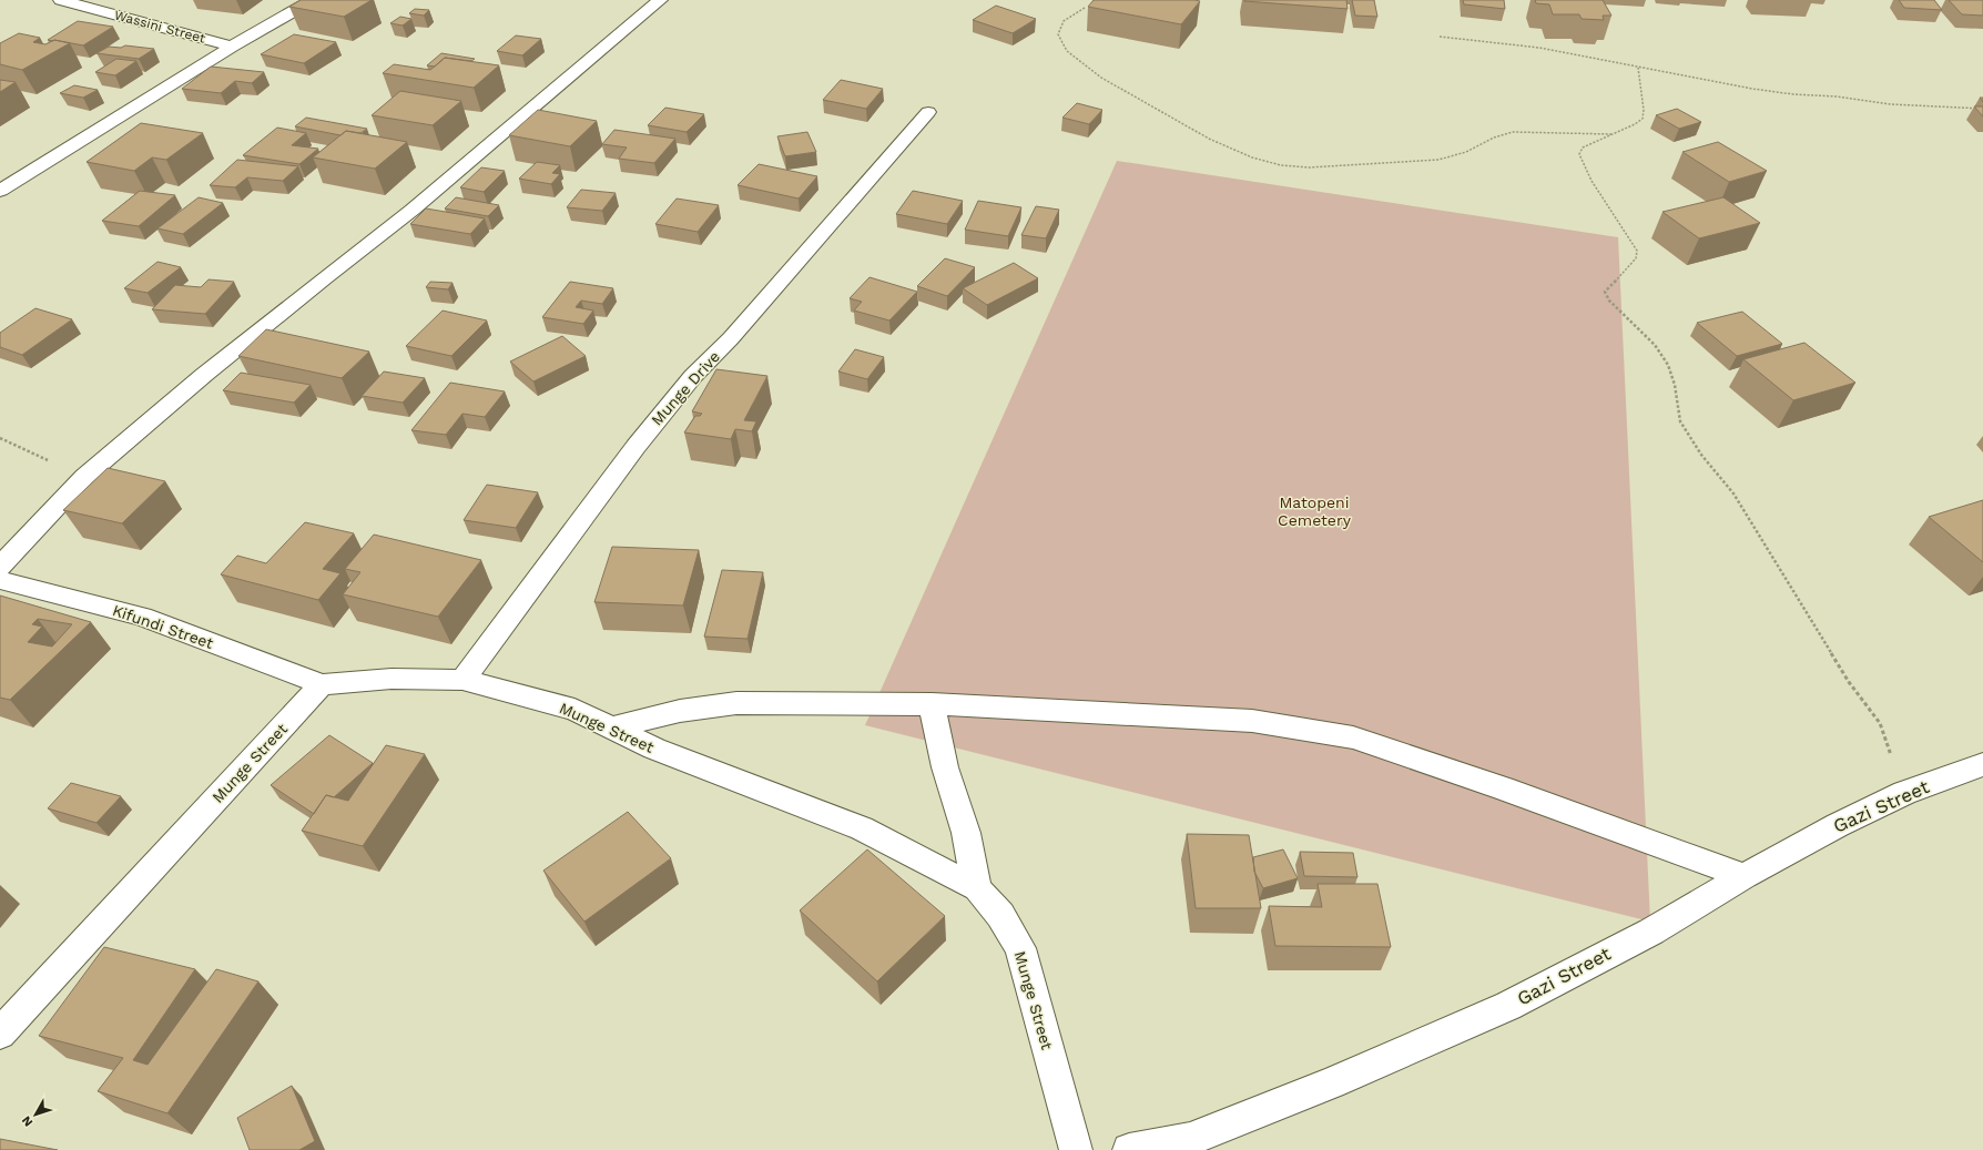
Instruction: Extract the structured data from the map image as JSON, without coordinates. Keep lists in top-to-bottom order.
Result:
{
  "streets": {
    "street": [
      "Wassini Street",
      "Munge Drive",
      "Kifundi Street",
      "Munge Street",
      "Gazi Street"
    ]
  },
  "crossings": [
    ["Munge Drive", "Munge Street"],
    ["Kifundi Street", "Munge Street"]
  ],
  "parks": ["Matopeni Cemetery"],
  "north": "bottom left"
}
